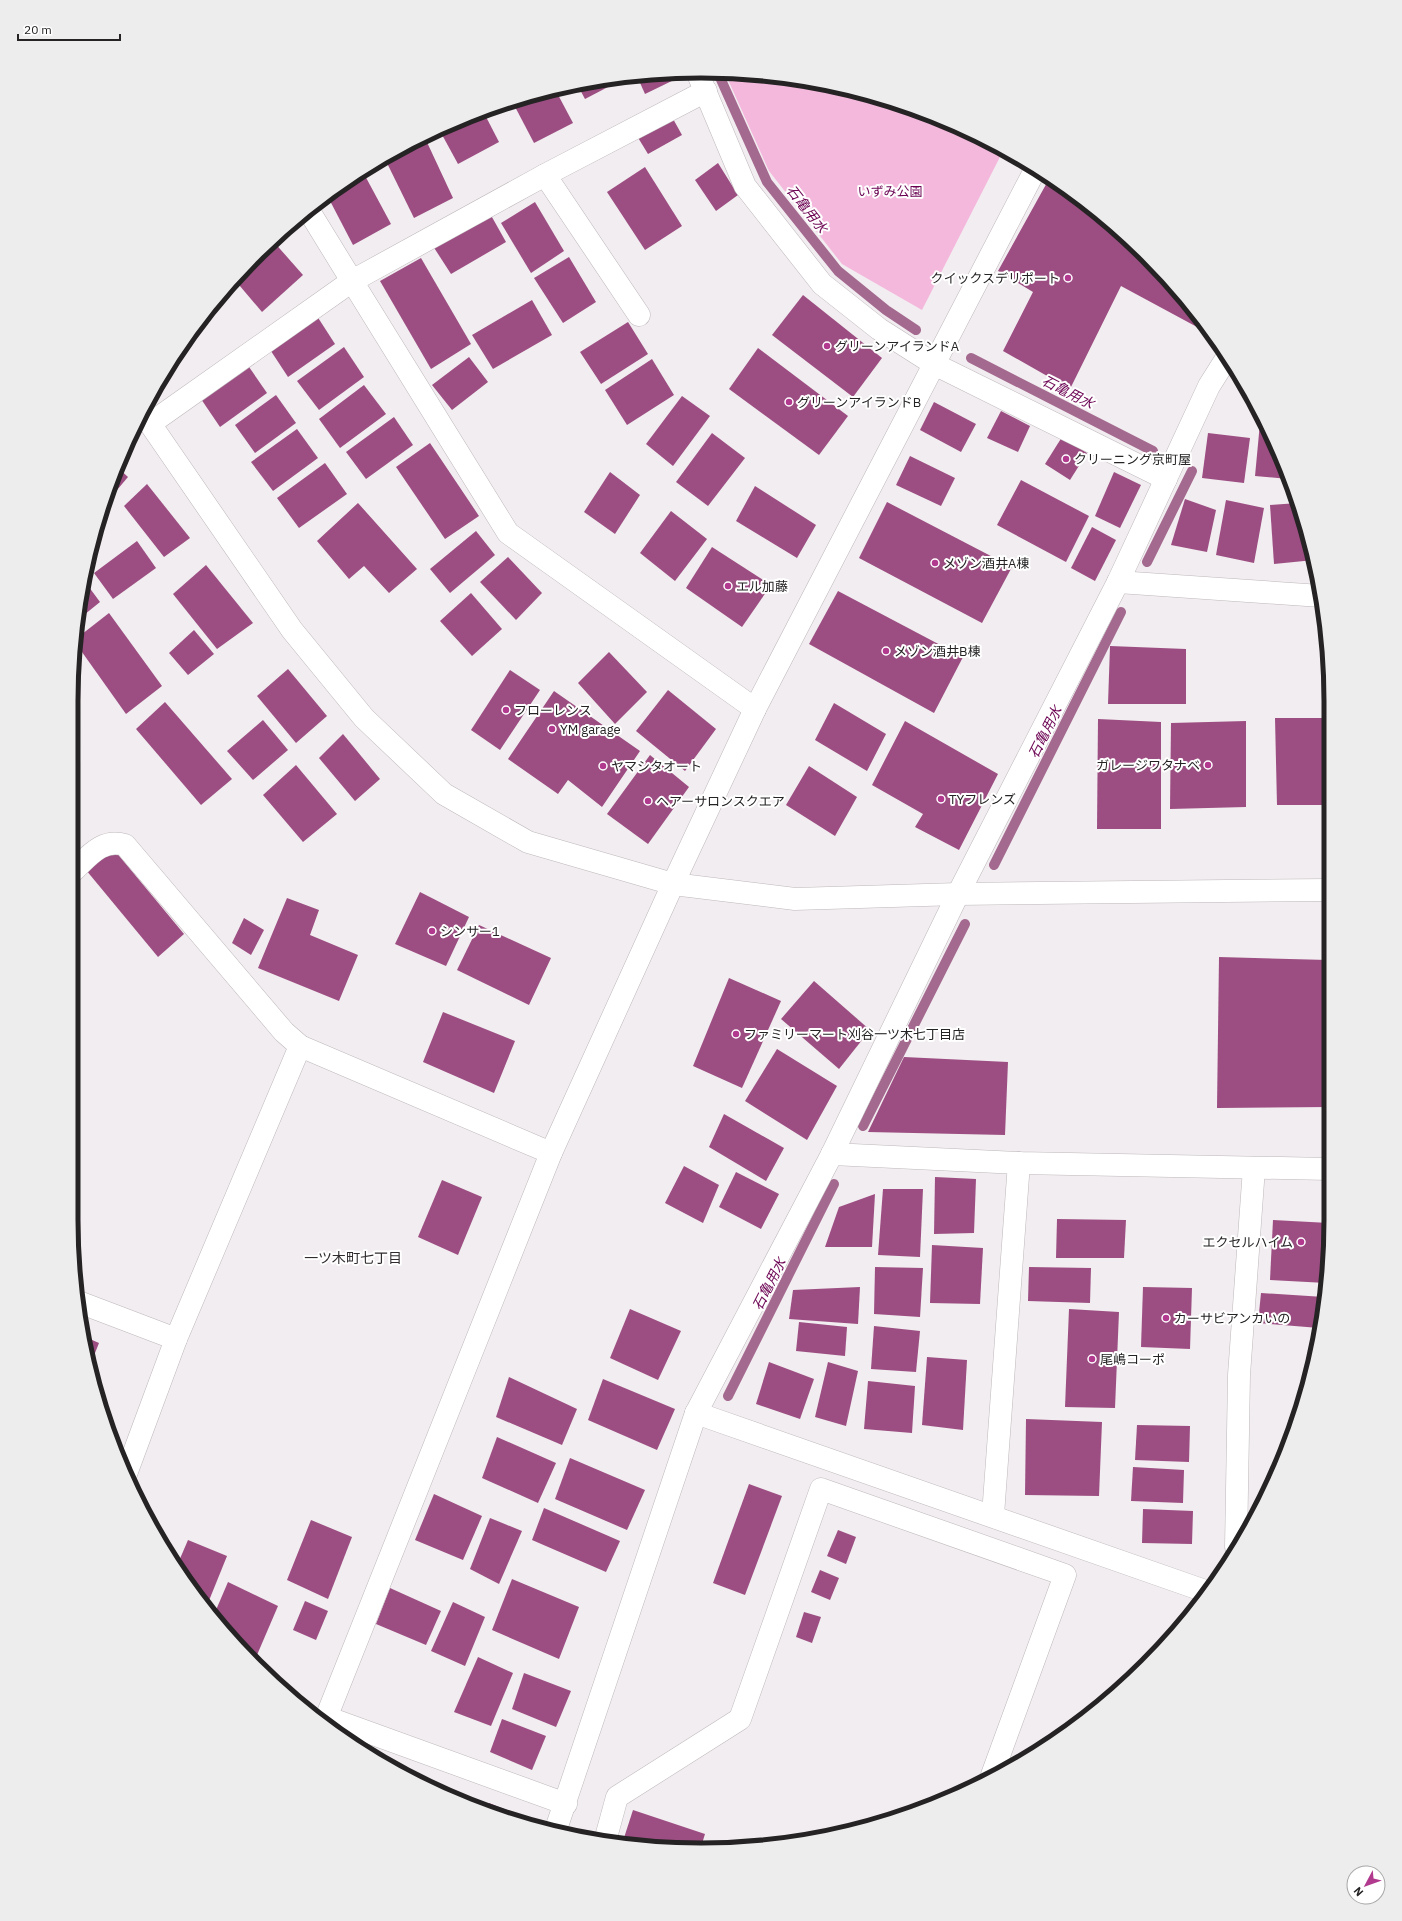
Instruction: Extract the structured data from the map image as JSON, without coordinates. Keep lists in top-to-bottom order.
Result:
{
  "districts": ["一ツ木町七丁目"],
  "water": ["石亀用水"],
  "parks": ["いずみ公園"],
  "places": [
    "クイックスデリポート",
    "グリーンアイランドA",
    "グリーンアイランドB",
    "クリーニング京町屋",
    "メゾン酒井A棟",
    "エル加藤",
    "メゾン酒井B棟",
    "フローレンス",
    "YM garage",
    "ガレージワタナベ",
    "ヤマシタオート",
    "TYフレンズ",
    "ヘアーサロンスクエア",
    "シンサー1",
    "ファミリーマート刈谷一ツ木七丁目店",
    "エクセルハイム",
    "カーサビアンカいの",
    "尾嶋コーポ"
  ],
  "scale_bar": "20 m",
  "north": "bottom left"
}
